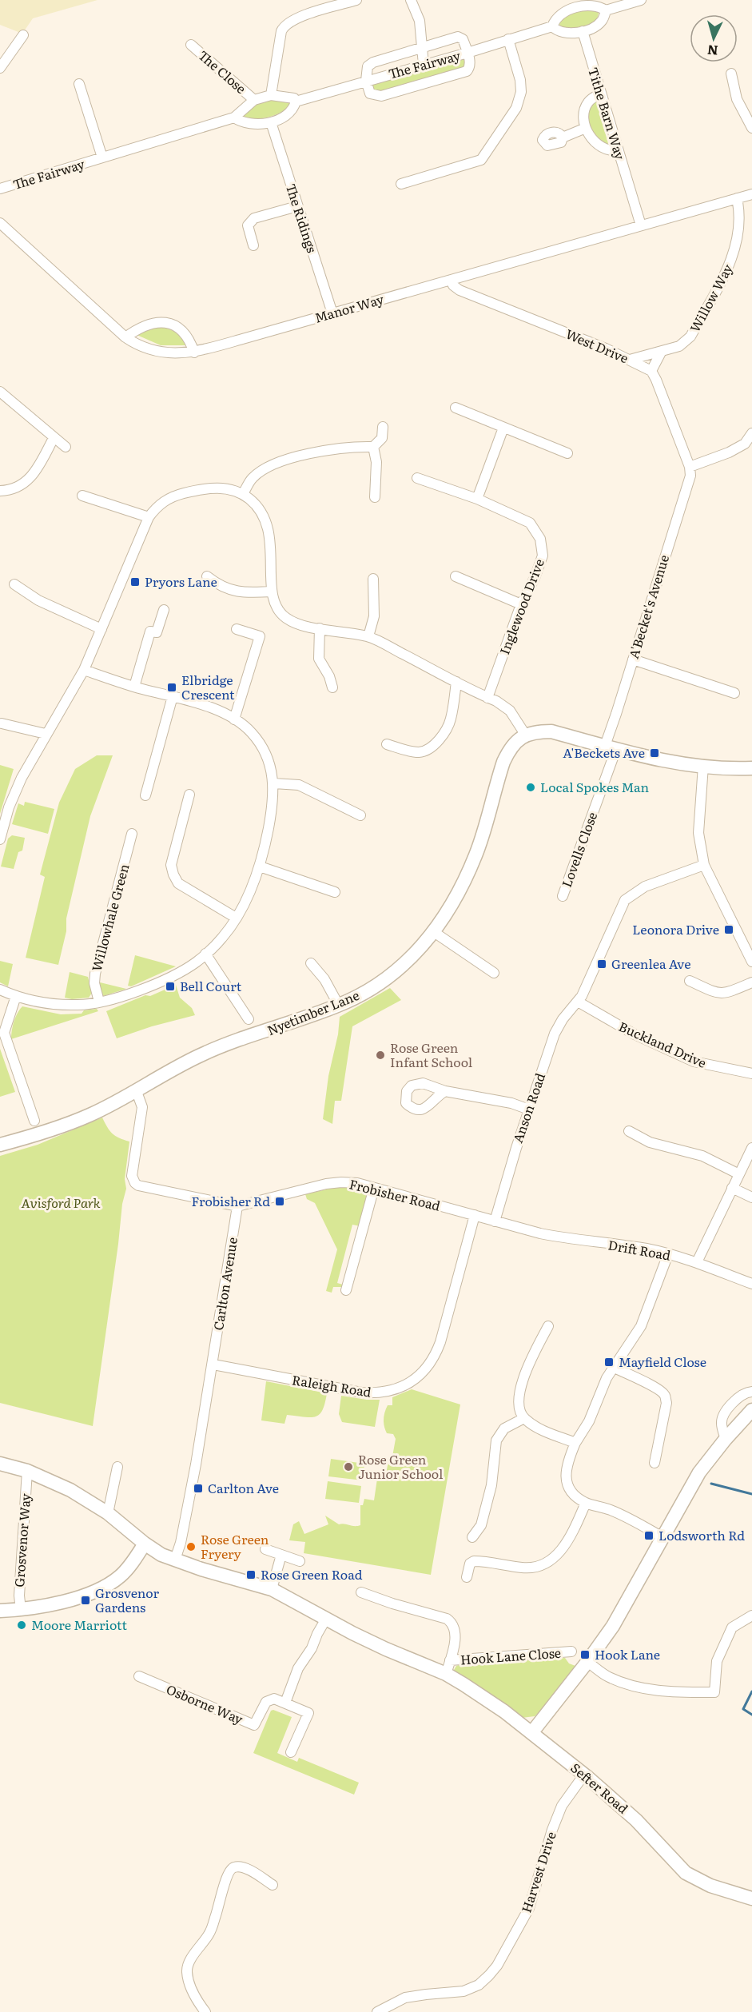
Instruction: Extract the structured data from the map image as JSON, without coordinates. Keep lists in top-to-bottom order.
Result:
{
  "streets": {
    "street": [
      "The Fairway",
      "The Close",
      "Tithe Barn Way",
      "The Ridings",
      "Willow Way",
      "Manor Way",
      "West Drive",
      "Inglewood Drive",
      "A'Becket's Avenue",
      "Lovells Close",
      "Willowhale Green",
      "Nyetimber Lane",
      "Buckland Drive",
      "Anson Road",
      "Frobisher Road",
      "Drift Road",
      "Carlton Avenue",
      "Raleigh Road",
      "Grosvenor Way",
      "Hook Lane Close",
      "Osborne Way",
      "Sefter Road",
      "Harvest Drive"
    ]
  },
  "crossings": [
    ["The Fairway", "The Close"],
    ["The Fairway", "The Ridings"],
    ["Tithe Barn Way", "Manor Way"],
    ["The Ridings", "Manor Way"],
    ["Willow Way", "Manor Way"],
    ["Willow Way", "West Drive"],
    ["Manor Way", "West Drive"],
    ["A'Becket's Avenue", "Lovells Close"],
    ["Buckland Drive", "Anson Road"],
    ["Anson Road", "Frobisher Road"],
    ["Frobisher Road", "Drift Road"],
    ["Frobisher Road", "Carlton Avenue"],
    ["Frobisher Road", "Raleigh Road"],
    ["Carlton Avenue", "Raleigh Road"],
    ["Sefter Road", "Harvest Drive"]
  ],
  "parks": ["Avisford Park"],
  "places": {
    "transit": [
      "Pryors Lane",
      "Elbridge Crescent",
      "A'Beckets Ave",
      "Leonora Drive",
      "Greenlea Ave",
      "Bell Court",
      "Frobisher Rd",
      "Mayfield Close",
      "Carlton Ave",
      "Lodsworth Rd",
      "Rose Green Road",
      "Grosvenor Gardens",
      "Hook Lane"
    ],
    "other": [
      "Local Spokes Man",
      "Rose Green Infant School",
      "Rose Green Junior School",
      "Rose Green Fryery",
      "Moore Marriott"
    ]
  },
  "north": "bottom"
}
